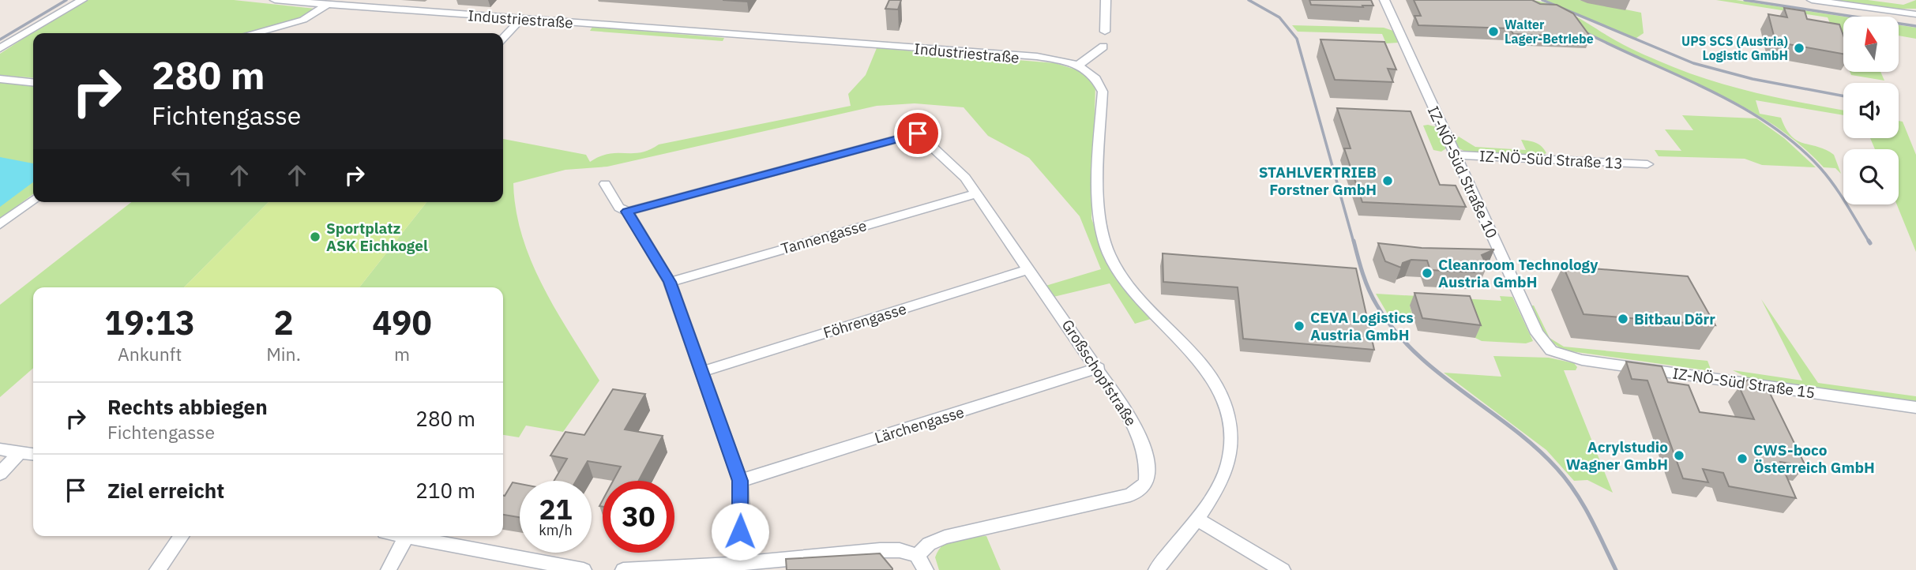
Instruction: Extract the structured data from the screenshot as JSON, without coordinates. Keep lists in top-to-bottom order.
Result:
{
  "streets": {
    "street": [
      "Industriestraße",
      "IZ-NÖ-Süd Straße 13",
      "IZ-NÖ-Süd Straße 10",
      "Tannengasse",
      "Föhrengasse",
      "Großschopfstraße",
      "IZ-NÖ-Süd Straße 15",
      "Lärchengasse"
    ]
  },
  "crossings": [
    ["IZ-NÖ-Süd Straße 13", "IZ-NÖ-Süd Straße 10"],
    ["IZ-NÖ-Süd Straße 10", "IZ-NÖ-Süd Straße 15"],
    ["Tannengasse", "Großschopfstraße"],
    ["Föhrengasse", "Großschopfstraße"],
    ["Großschopfstraße", "Lärchengasse"]
  ],
  "places": [
    "Walter Lager-Betriebe",
    "UPS SCS (Austria) Logistic GmbH",
    "STAHLVERTRIEB Forstner GmbH",
    "Sportplatz ASK Eichkogel",
    "Cleanroom Technology Austria GmbH",
    "Bitbau Dörr",
    "CEVA Logistics Austria GmbH",
    "Acrylstudio Wagner GmbH",
    "CWS-boco Österreich GmbH"
  ],
  "north": "top",
  "page": {
    "turn": ["280 m", "Fichtengasse"],
    "eta": [
      "19:13",
      "Ankunft",
      "2",
      "Min.",
      "490",
      "m"
    ],
    "list": [
      {
        "name": "Rechts abbiegen",
        "note": "Fichtengasse",
        "value": "280 m"
      },
      {
        "name": "Ziel erreicht",
        "value": "210 m"
      }
    ],
    "speed": "21 km/h",
    "limit": "30"
  }
}
